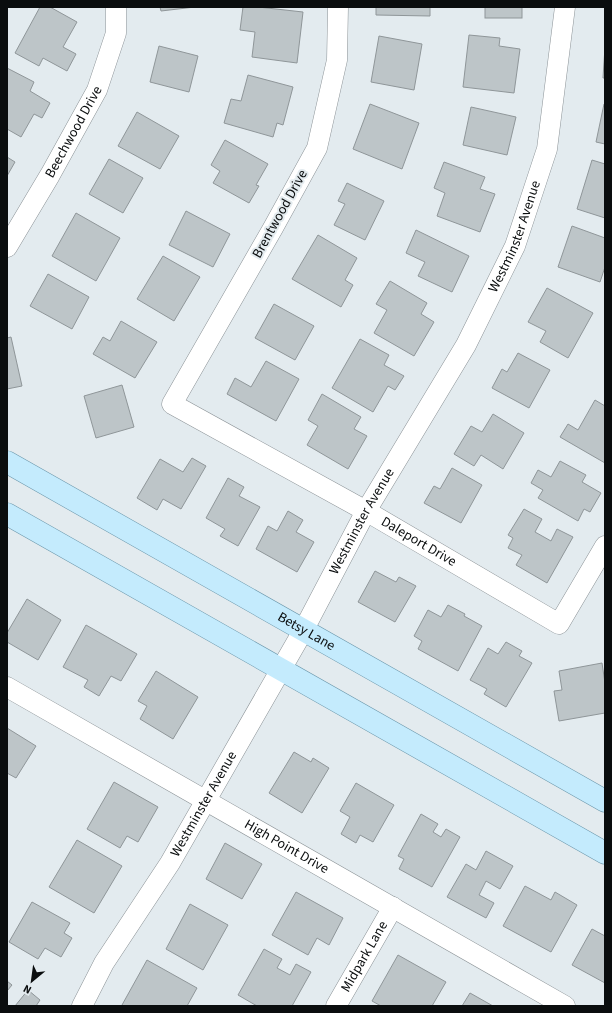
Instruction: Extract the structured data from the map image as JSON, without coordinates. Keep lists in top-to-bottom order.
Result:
{
  "streets": {
    "main road": ["Betsy Lane"],
    "street": [
      "Beechwood Drive",
      "Brentwood Drive",
      "Westminster Avenue",
      "Daleport Drive",
      "High Point Drive",
      "Midpark Lane"
    ]
  },
  "crossings": [
    ["Brentwood Drive", "Daleport Drive"],
    ["Westminster Avenue", "Daleport Drive"],
    ["Westminster Avenue", "Betsy Lane"],
    ["Westminster Avenue", "High Point Drive"],
    ["High Point Drive", "Midpark Lane"]
  ],
  "north": "bottom left"
}
